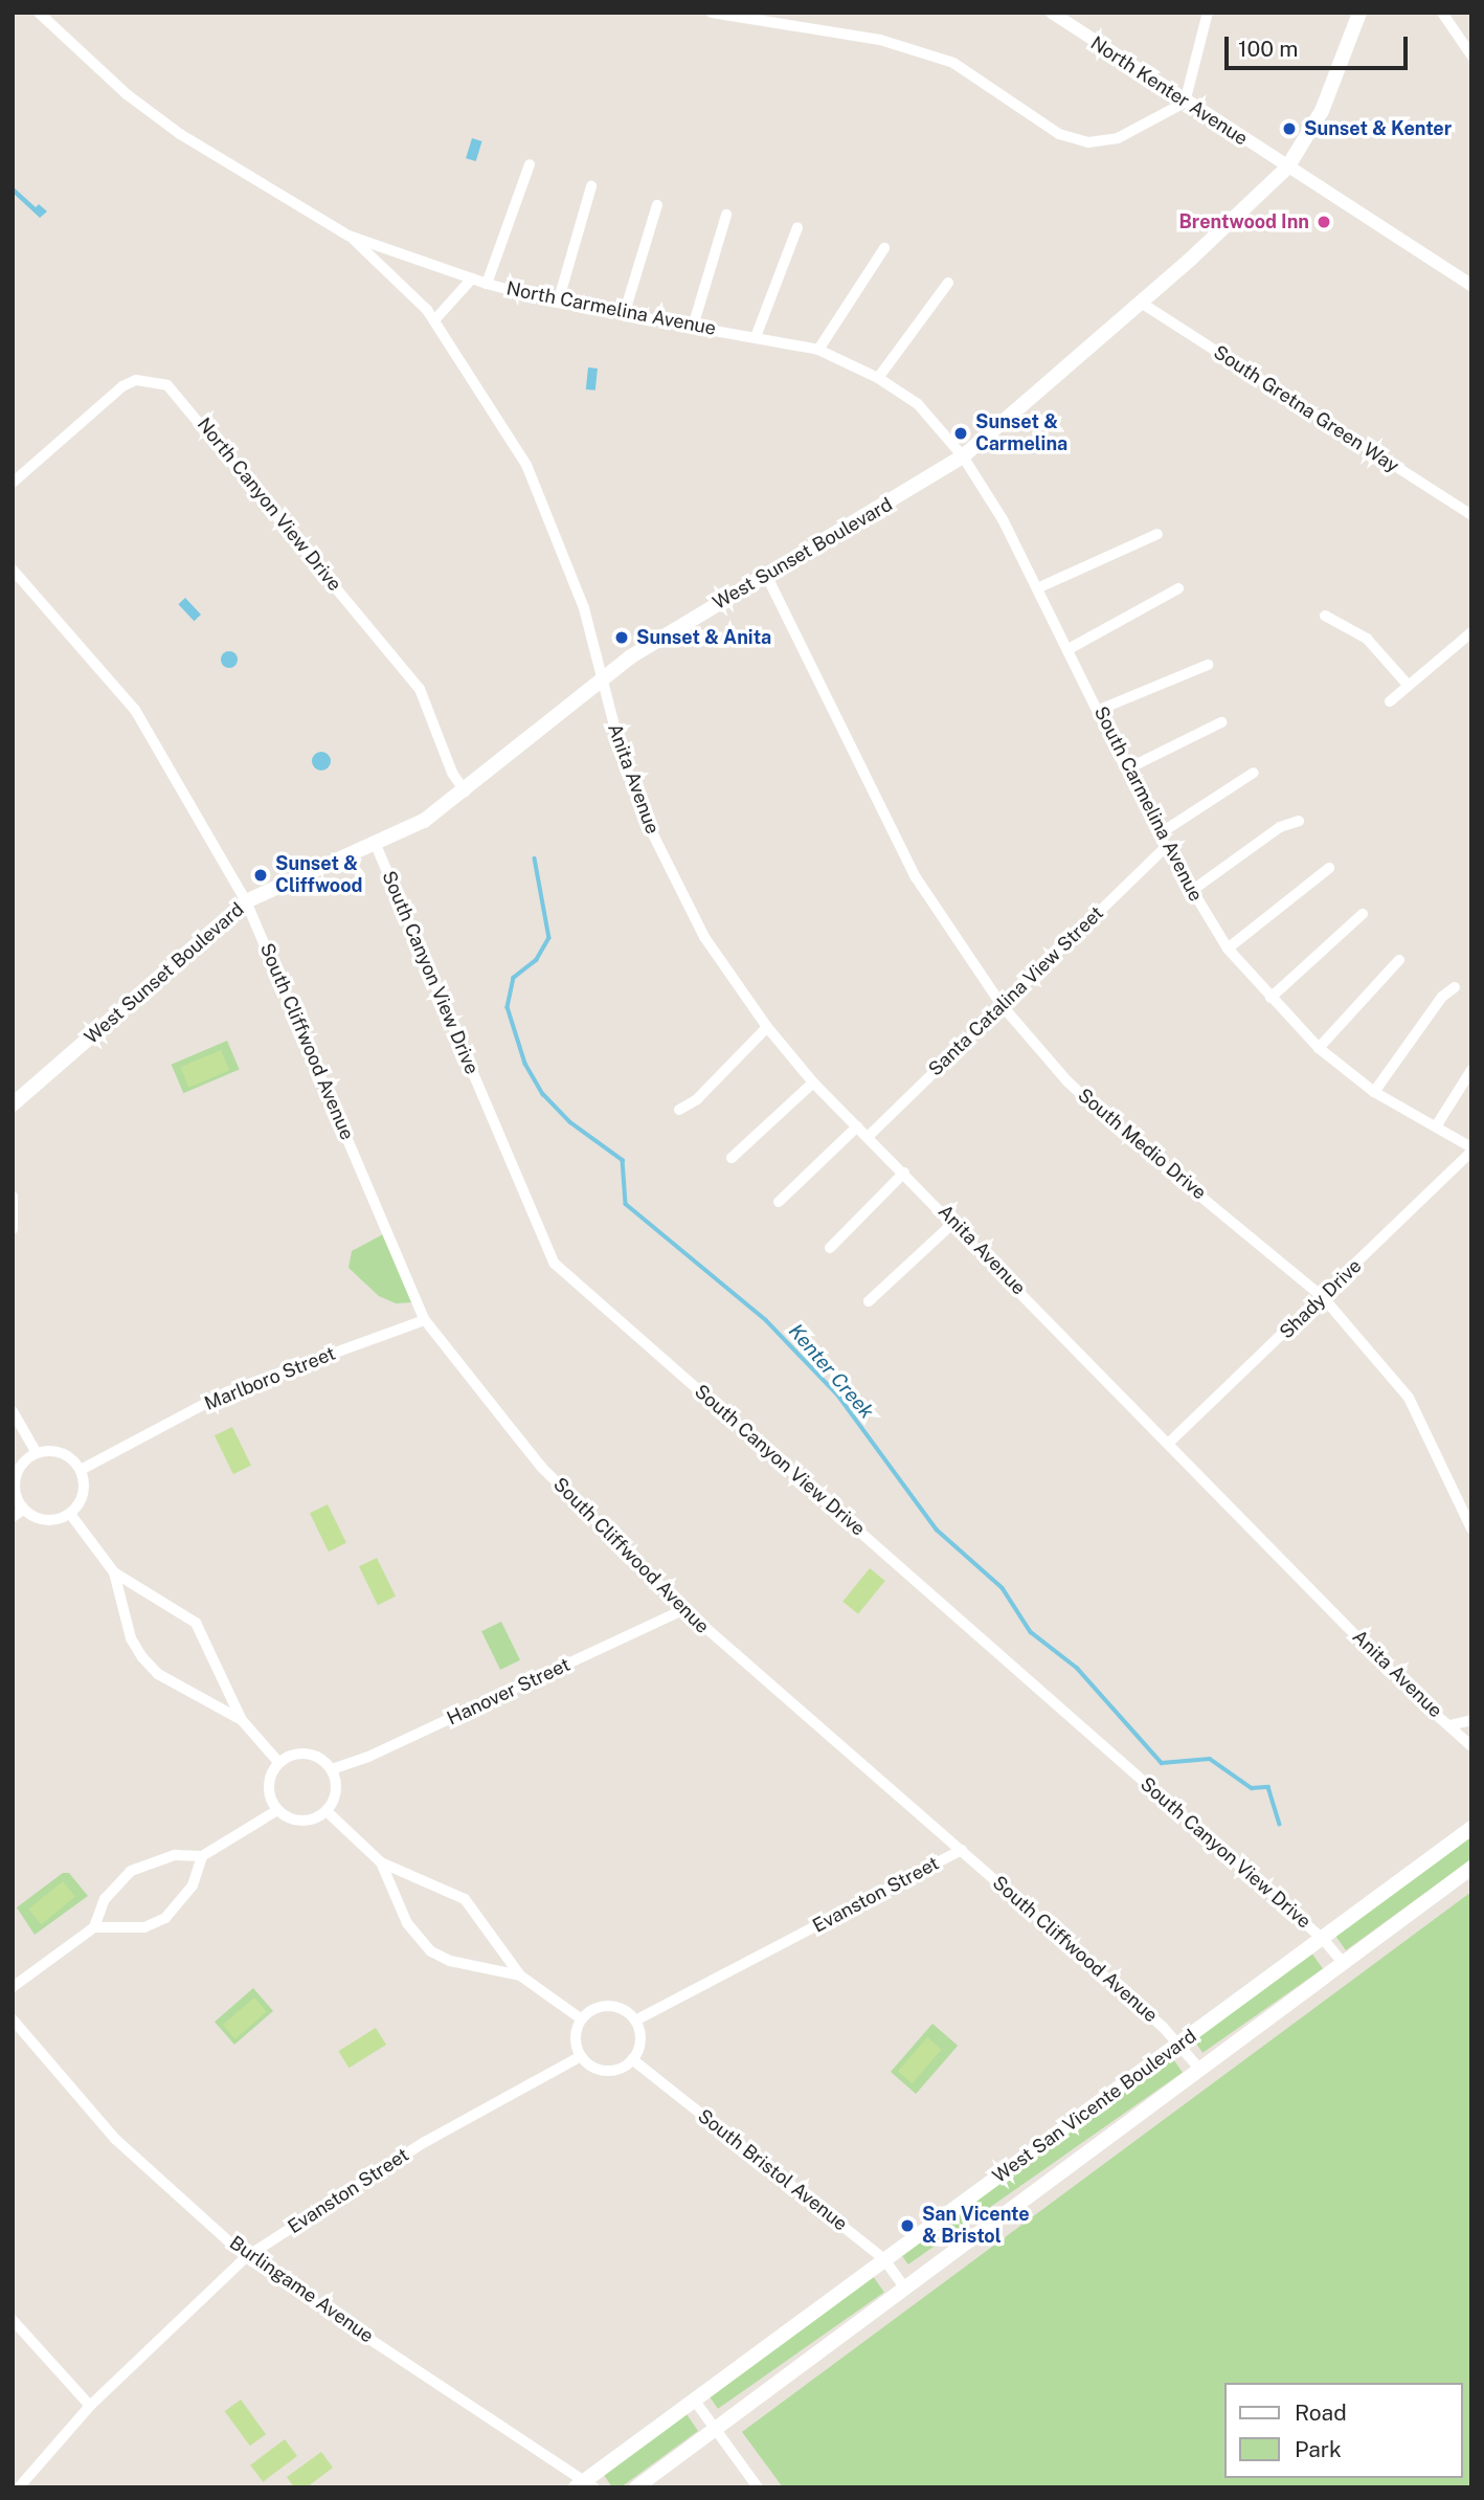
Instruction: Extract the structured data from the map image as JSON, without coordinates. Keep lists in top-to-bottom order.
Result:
{
  "streets": {
    "main road": ["West Sunset Boulevard", "West San Vicente Boulevard"],
    "street": [
      "North Kenter Avenue",
      "North Carmelina Avenue",
      "South Gretna Green Way",
      "North Canyon View Drive",
      "Anita Avenue",
      "South Carmelina Avenue",
      "South Canyon View Drive",
      "Santa Catalina View Street",
      "South Cliffwood Avenue",
      "South Medio Drive",
      "Shady Drive",
      "Marlboro Street",
      "Hanover Street",
      "Evanston Street",
      "South Bristol Avenue",
      "Burlingame Avenue"
    ]
  },
  "crossings": [
    ["North Kenter Avenue", "West Sunset Boulevard"],
    ["North Carmelina Avenue", "West Sunset Boulevard"],
    ["North Carmelina Avenue", "Anita Avenue"],
    ["North Carmelina Avenue", "South Carmelina Avenue"],
    ["South Gretna Green Way", "West Sunset Boulevard"],
    ["North Canyon View Drive", "West Sunset Boulevard"],
    ["West Sunset Boulevard", "Anita Avenue"],
    ["West Sunset Boulevard", "South Carmelina Avenue"],
    ["West Sunset Boulevard", "South Canyon View Drive"],
    ["West Sunset Boulevard", "South Cliffwood Avenue"],
    ["West Sunset Boulevard", "South Medio Drive"],
    ["Anita Avenue", "Santa Catalina View Street"],
    ["Anita Avenue", "Shady Drive"],
    ["South Carmelina Avenue", "Santa Catalina View Street"],
    ["South Carmelina Avenue", "Shady Drive"],
    ["South Canyon View Drive", "West San Vicente Boulevard"],
    ["Santa Catalina View Street", "South Medio Drive"],
    ["South Cliffwood Avenue", "Marlboro Street"],
    ["South Cliffwood Avenue", "Hanover Street"],
    ["South Cliffwood Avenue", "Evanston Street"],
    ["South Cliffwood Avenue", "West San Vicente Boulevard"],
    ["South Medio Drive", "Shady Drive"],
    ["Evanston Street", "South Bristol Avenue"],
    ["Evanston Street", "Burlingame Avenue"],
    ["West San Vicente Boulevard", "South Bristol Avenue"],
    ["West San Vicente Boulevard", "Burlingame Avenue"]
  ],
  "water": ["Kenter Creek"],
  "places": [
    "Sunset & Kenter",
    "Brentwood Inn",
    "Sunset & Carmelina",
    "Sunset & Anita",
    "Sunset & Cliffwood",
    "San Vicente & Bristol"
  ],
  "legend": ["Road", "Park"],
  "scale_bar": "100 m"
}
